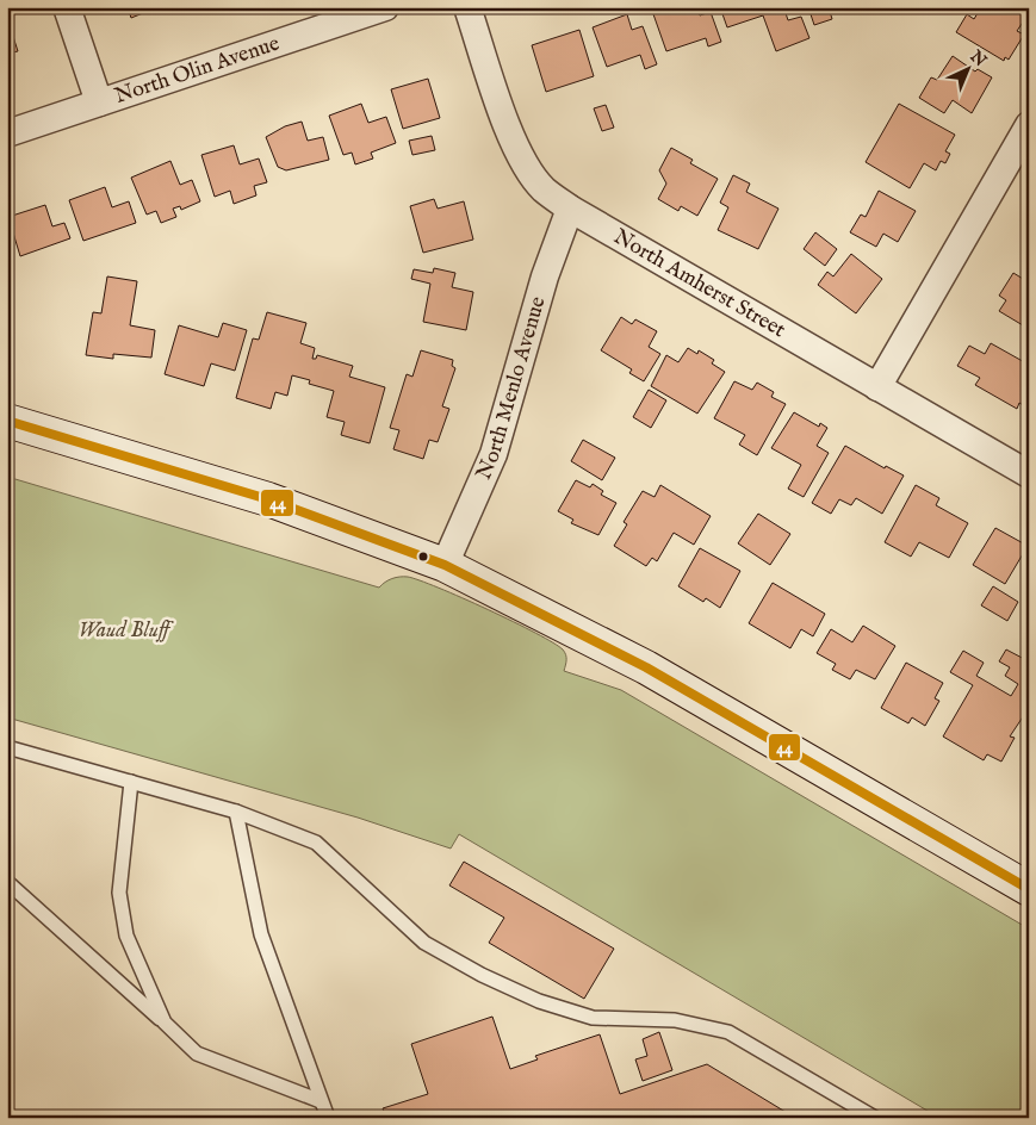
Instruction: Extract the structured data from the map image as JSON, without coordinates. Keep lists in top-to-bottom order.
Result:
{
  "streets": {
    "street": ["North Olin Avenue", "North Amherst Street", "North Menlo Avenue"]
  },
  "crossings": [
    ["North Amherst Street", "North Menlo Avenue"]
  ],
  "parks": ["Waud Bluff"],
  "lines": ["transit line 44"],
  "north": "top right"
}
